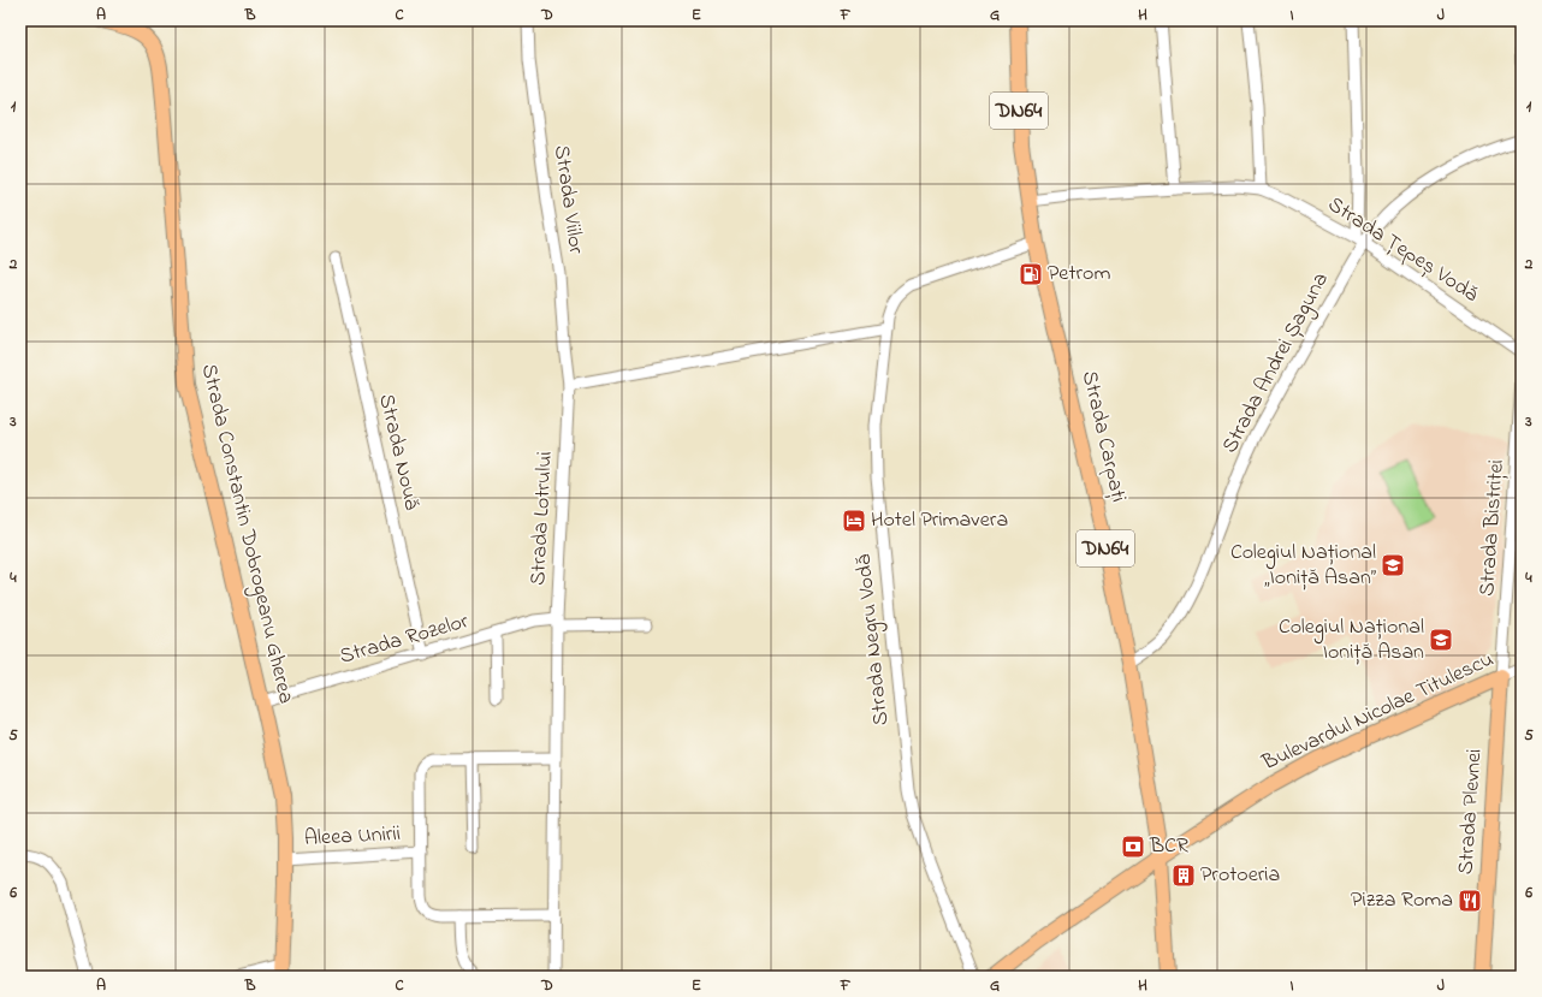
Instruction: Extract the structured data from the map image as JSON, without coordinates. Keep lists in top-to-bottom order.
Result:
{
  "streets": {
    "main road": [
      "DN64",
      "Strada Carpați",
      "Strada Constantin Dobrogeanu Gherea",
      "Bulevardul Nicolae Titulescu",
      "Strada Plevnei"
    ],
    "street": [
      "Strada Viilor",
      "Strada Țepeș Vodă",
      "Strada Andrei Șaguna",
      "Strada Nouă",
      "Strada Lotrului",
      "Strada Bistriței",
      "Strada Rozelor",
      "Strada Negru Vodă",
      "Aleea Unirii"
    ]
  },
  "crossings": [
    ["Strada Viilor", "Strada Lotrului"],
    ["Strada Țepeș Vodă", "Strada Andrei Șaguna"],
    ["Strada Țepeș Vodă", "Strada Carpați"],
    ["Strada Andrei Șaguna", "Strada Carpați"],
    ["Strada Carpați", "Strada Negru Vodă"],
    ["Strada Carpați", "Bulevardul Nicolae Titulescu"],
    ["Strada Nouă", "Strada Rozelor"],
    ["Strada Lotrului", "Strada Rozelor"],
    ["Strada Bistriței", "Bulevardul Nicolae Titulescu"],
    ["Strada Bistriței", "Strada Plevnei"],
    ["Strada Constantin Dobrogeanu Gherea", "Strada Rozelor"],
    ["Strada Constantin Dobrogeanu Gherea", "Aleea Unirii"],
    ["Bulevardul Nicolae Titulescu", "Strada Plevnei"]
  ],
  "places": {
    "fuel station": ["Petrom"],
    "hotel": ["Hotel Primavera"],
    "school or university": ["Colegiul Național „Ioniță Asan”", "Colegiul Național Ioniță Asan"],
    "bank": ["BCR"],
    "building": ["Protoeria"],
    "restaurant": ["Pizza Roma"]
  },
  "grid": {
    "columns": [
      "A",
      "B",
      "C",
      "D",
      "E",
      "F",
      "G",
      "H",
      "I",
      "J"
    ],
    "rows": [
      "1",
      "2",
      "3",
      "4",
      "5",
      "6"
    ]
  }
}
